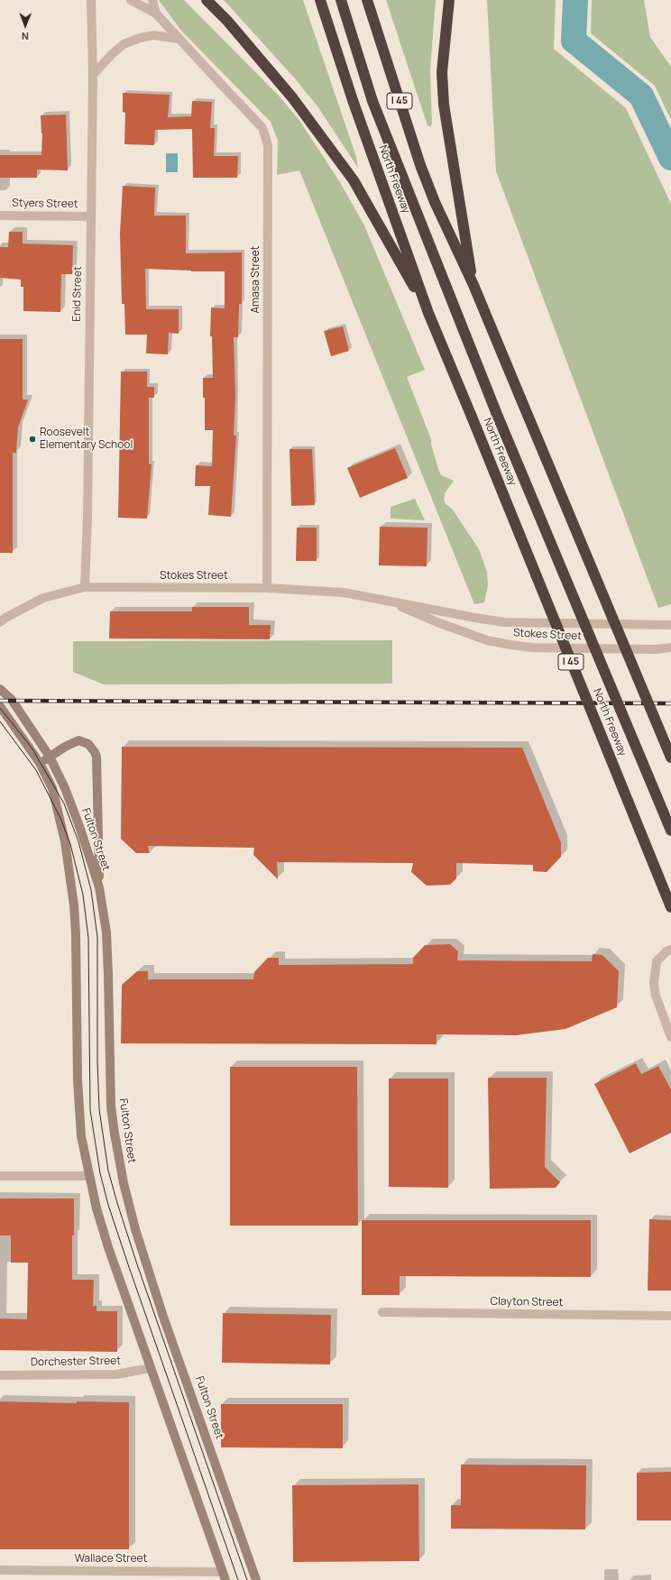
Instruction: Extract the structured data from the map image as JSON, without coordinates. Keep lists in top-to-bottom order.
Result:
{
  "streets": {
    "highway": ["I 45", "North Freeway"],
    "main road": ["Fulton Street"],
    "street": [
      "Styers Street",
      "Amasa Street",
      "Enid Street",
      "Stokes Street",
      "Clayton Street",
      "Dorchester Street",
      "Wallace Street"
    ]
  },
  "crossings": [
    ["Styers Street", "Enid Street"],
    ["Amasa Street", "Stokes Street"],
    ["Enid Street", "Stokes Street"]
  ],
  "places": ["Roosevelt Elementary School"],
  "north": "bottom"
}
